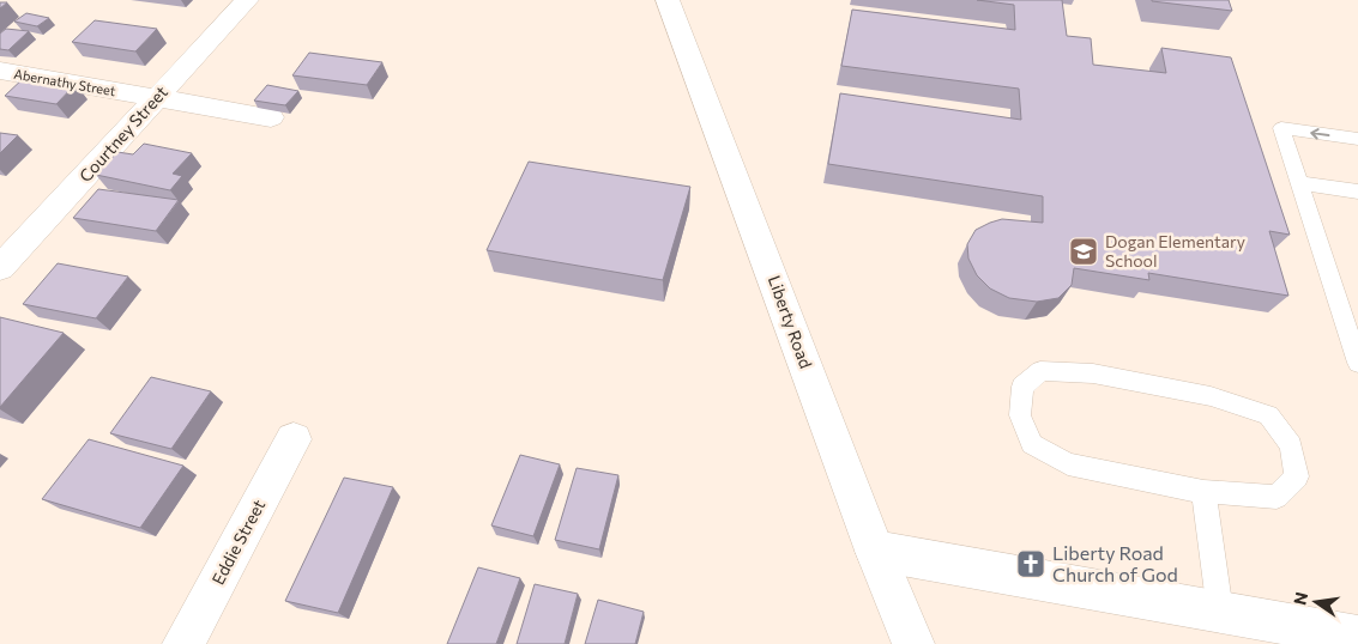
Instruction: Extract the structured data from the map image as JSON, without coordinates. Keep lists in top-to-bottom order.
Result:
{
  "streets": {
    "street": [
      "Abernathy Street",
      "Courtney Street",
      "Liberty Road",
      "Eddie Street"
    ]
  },
  "crossings": [
    ["Abernathy Street", "Courtney Street"]
  ],
  "places": {
    "school or university": ["Dogan Elementary School"],
    "church": ["Liberty Road Church of God"]
  },
  "north": "left"
}
